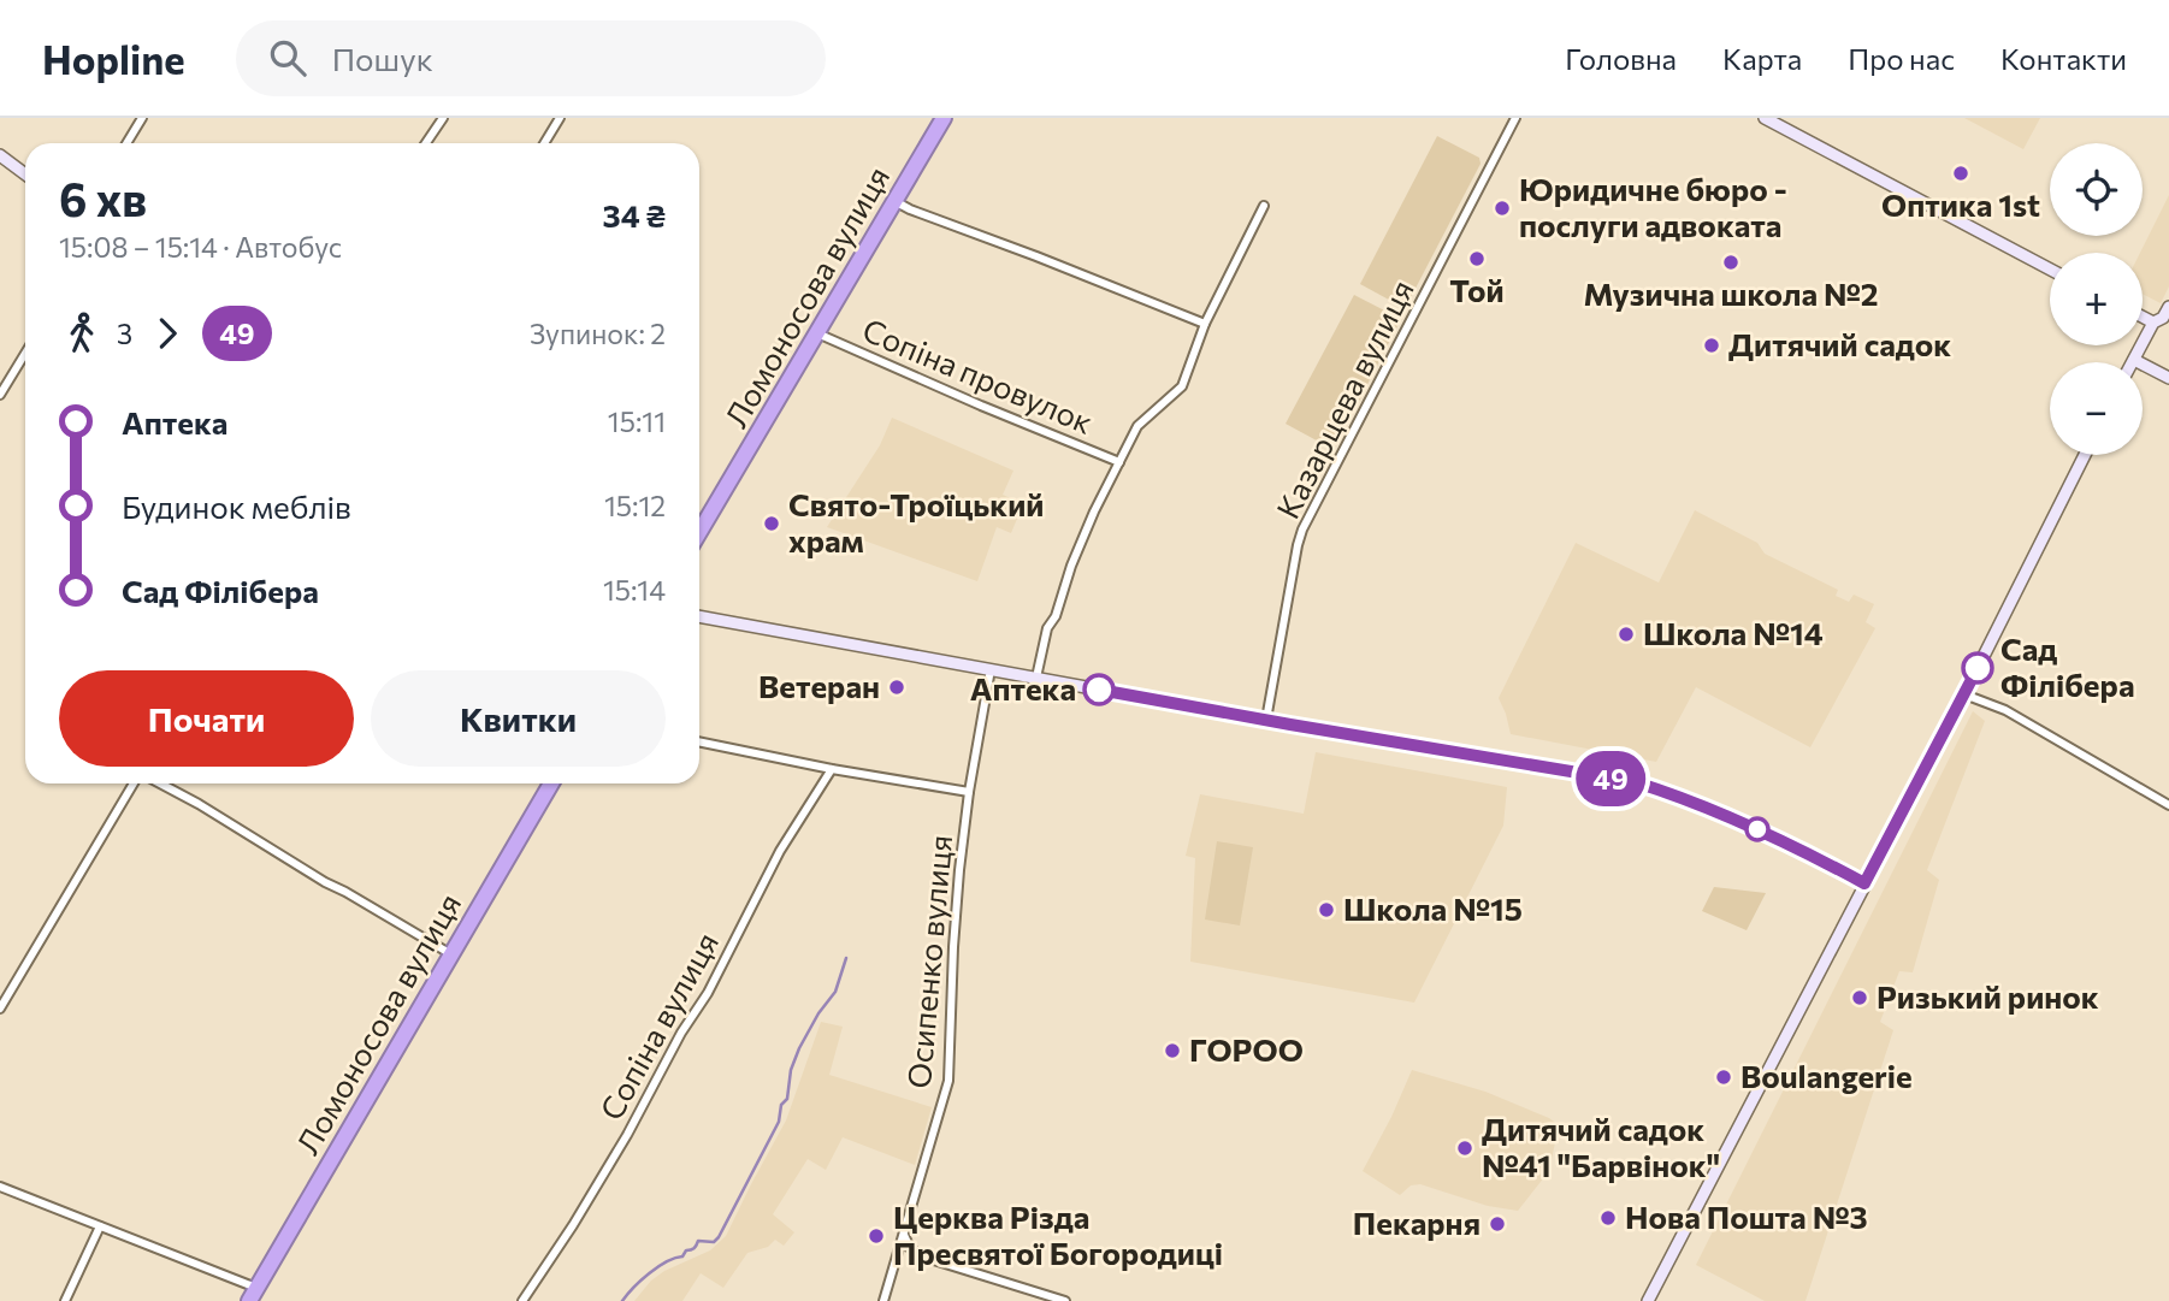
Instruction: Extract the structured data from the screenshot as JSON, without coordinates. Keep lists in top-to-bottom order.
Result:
{
  "streets": {
    "highway": ["Ломоносова вулиця"],
    "street": [
      "Сопіна провулок",
      "Казарцева вулиця",
      "Осипенко вулиця",
      "Сопіна вулиця"
    ]
  },
  "crossings": [
    ["Ломоносова вулиця", "Сопіна провулок"]
  ],
  "places": [
    "Оптика 1st",
    "Юридичне бюро - послуги адвоката",
    "Той",
    "Музична школа №2",
    "Дитячий садок",
    "Свято-Троїцький храм",
    "Школа №14",
    "Сад Філібера",
    "Ветеран",
    "Аптека",
    "Школа №15",
    "Ризький ринок",
    "ГОРОО",
    "Boulangerie",
    "Дитячий садок №41 \"Барвінок\"",
    "Нова Пошта №3",
    "Пекарня",
    "Церква Різда Пресвятої Богородиці"
  ],
  "lines": ["bus line 49"],
  "page": {
    "header": "Hopline",
    "search": "Пошук",
    "nav": [
      "Головна",
      "Карта",
      "Про нас",
      "Контакти"
    ],
    "on_map": "49",
    "map_buttons": ["+", "−"],
    "heading": ["6 хв", "15:08 – 15:14 · Автобус", "34 ₴"],
    "legs": ["3", "49", "Зупинок: 2"],
    "list": [
      {
        "name": "Аптека",
        "value": "15:11"
      },
      {
        "name": "Будинок меблів",
        "value": "15:12"
      },
      {
        "name": "Сад Філібера",
        "value": "15:14"
      }
    ],
    "buttons": ["Почати", "Квитки"]
  }
}
